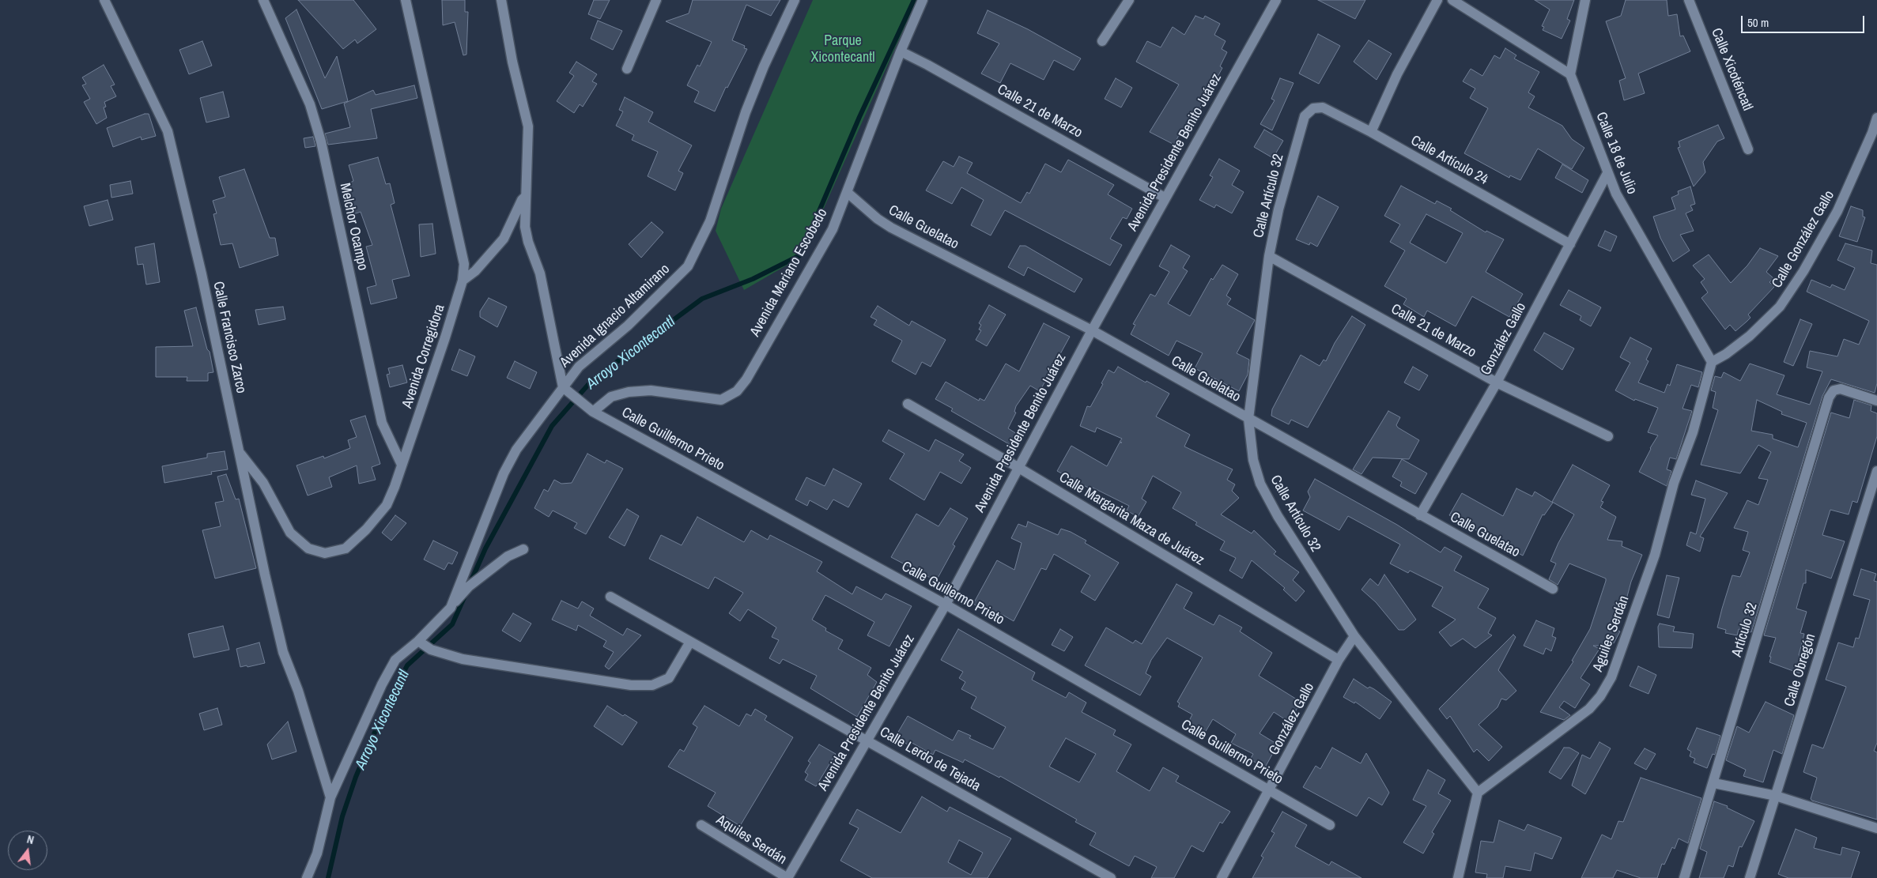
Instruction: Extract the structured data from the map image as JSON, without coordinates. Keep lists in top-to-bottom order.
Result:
{
  "streets": {
    "street": [
      "Calle Xicoténcatl",
      "Calle 21 de Marzo",
      "Avenida Presidente Benito Juárez",
      "Calle 18 de Julio",
      "Calle Artículo 24",
      "Calle Artículo 32",
      "Melchor Ocampo",
      "Calle Guelatao",
      "Calle González Gallo",
      "Avenida Mariano Escobedo",
      "Avenida Ignacio Altamirano",
      "Calle Francisco Zarco",
      "González Gallo",
      "Avenida Corregidora",
      "Calle Guillermo Prieto",
      "Calle Margarita Maza de Juárez",
      "Artículo 32",
      "Aguiles Serdán",
      "Calle Obregón",
      "Calle Lerdo de Tejada",
      "Aquiles Serdán"
    ]
  },
  "crossings": [
    ["Calle 21 de Marzo", "Avenida Presidente Benito Juárez"],
    ["Calle 21 de Marzo", "Calle Artículo 32"],
    ["Calle 21 de Marzo", "Avenida Mariano Escobedo"],
    ["Calle 21 de Marzo", "González Gallo"],
    ["Avenida Presidente Benito Juárez", "Calle Guelatao"],
    ["Avenida Presidente Benito Juárez", "Calle Guillermo Prieto"],
    ["Avenida Presidente Benito Juárez", "Calle Margarita Maza de Juárez"],
    ["Avenida Presidente Benito Juárez", "Calle Lerdo de Tejada"],
    ["Avenida Presidente Benito Juárez", "Aquiles Serdán"],
    ["Calle 18 de Julio", "Calle González Gallo"],
    ["Calle 18 de Julio", "González Gallo"],
    ["Calle 18 de Julio", "Aguiles Serdán"],
    ["Calle Artículo 24", "Calle Artículo 32"],
    ["Calle Artículo 24", "González Gallo"],
    ["Calle Artículo 32", "Calle Guelatao"],
    ["Calle Artículo 32", "González Gallo"],
    ["Calle Artículo 32", "Aguiles Serdán"],
    ["Melchor Ocampo", "Avenida Corregidora"],
    ["Calle Guelatao", "Avenida Mariano Escobedo"],
    ["Calle Guelatao", "González Gallo"],
    ["Calle González Gallo", "Aguiles Serdán"],
    ["Avenida Mariano Escobedo", "Calle Guillermo Prieto"],
    ["Avenida Ignacio Altamirano", "Calle Francisco Zarco"],
    ["Avenida Ignacio Altamirano", "Calle Guillermo Prieto"],
    ["Calle Francisco Zarco", "Avenida Corregidora"],
    ["González Gallo", "Calle Guillermo Prieto"],
    ["González Gallo", "Calle Margarita Maza de Juárez"]
  ],
  "water": ["Arroyo Xicontecantl"],
  "parks": ["Parque Xicontecantl"],
  "scale_bar": "50 m",
  "north": "top"
}
